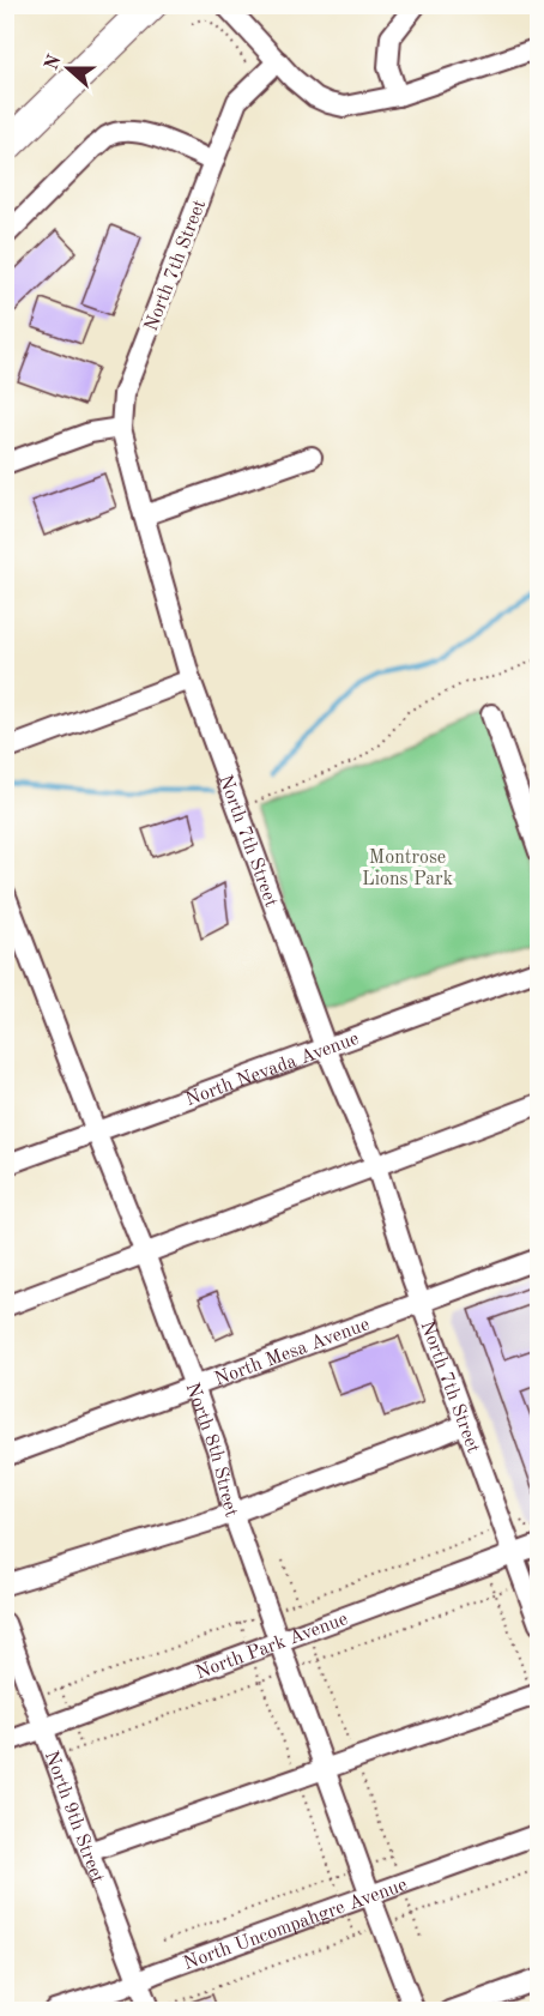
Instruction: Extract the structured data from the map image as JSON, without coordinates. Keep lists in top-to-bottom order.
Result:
{
  "streets": {
    "street": [
      "North 7th Street",
      "North Nevada Avenue",
      "North Mesa Avenue",
      "North 8th Street",
      "North Park Avenue",
      "North 9th Street",
      "North Uncompahgre Avenue"
    ]
  },
  "crossings": [
    ["North 7th Street", "North Nevada Avenue"],
    ["North 7th Street", "North Mesa Avenue"],
    ["North 7th Street", "North Park Avenue"],
    ["North Nevada Avenue", "North 8th Street"],
    ["North Mesa Avenue", "North 8th Street"],
    ["North 8th Street", "North Park Avenue"],
    ["North 8th Street", "North Uncompahgre Avenue"],
    ["North Park Avenue", "North 9th Street"],
    ["North 9th Street", "North Uncompahgre Avenue"]
  ],
  "parks": ["Montrose Lions Park"],
  "north": "left"
}
